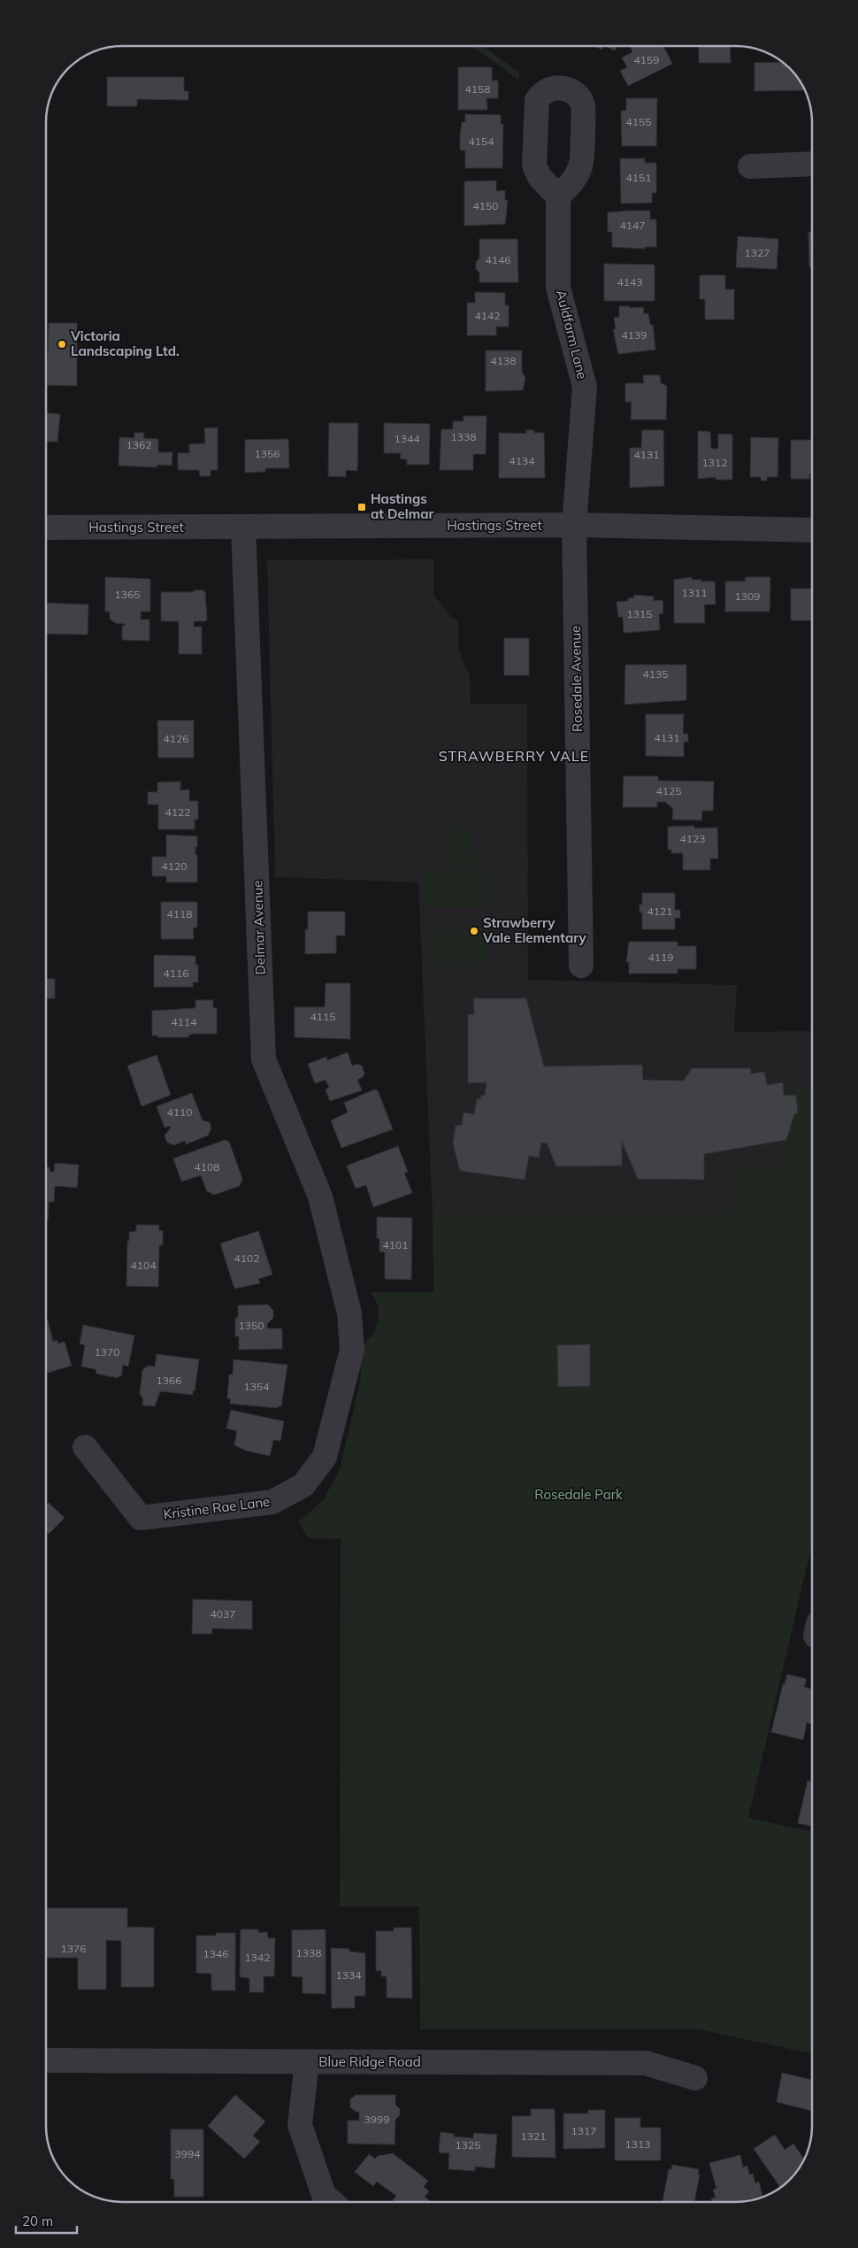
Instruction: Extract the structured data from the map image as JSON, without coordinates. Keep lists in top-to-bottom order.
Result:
{
  "streets": {
    "street": [
      "Auldfarm Lane",
      "Hastings Street",
      "Rosedale Avenue",
      "Delmar Avenue",
      "Kristine Rae Lane",
      "Blue Ridge Road"
    ]
  },
  "crossings": [
    ["Auldfarm Lane", "Hastings Street"],
    ["Auldfarm Lane", "Rosedale Avenue"],
    ["Hastings Street", "Rosedale Avenue"],
    ["Hastings Street", "Delmar Avenue"],
    ["Delmar Avenue", "Kristine Rae Lane"]
  ],
  "districts": ["STRAWBERRY VALE"],
  "parks": ["Rosedale Park"],
  "places": {
    "other": ["Victoria Landscaping Ltd.", "Strawberry Vale Elementary"],
    "transit": ["Hastings at Delmar"]
  },
  "house_numbers": [
    "4159",
    "4158",
    "4155",
    "4154",
    "4151",
    "4150",
    "4147",
    "1327",
    "4146",
    "4143",
    "4142",
    "4139",
    "4138",
    "1338",
    "1344",
    "1362",
    "1356",
    "4131",
    "4134",
    "1312",
    "1311",
    "1365",
    "1309",
    "1315",
    "4135",
    "4131",
    "4126",
    "4125",
    "4122",
    "4123",
    "4120",
    "4121",
    "4118",
    "4119",
    "4116",
    "4115",
    "4114",
    "4110",
    "4108",
    "4101",
    "4102",
    "4104",
    "1350",
    "1370",
    "1366",
    "1354",
    "4037",
    "1376",
    "1338",
    "1346",
    "1342",
    "1334",
    "3999",
    "1317",
    "1321",
    "1313",
    "1325",
    "3994"
  ],
  "scale_bar": "20 m"
}
